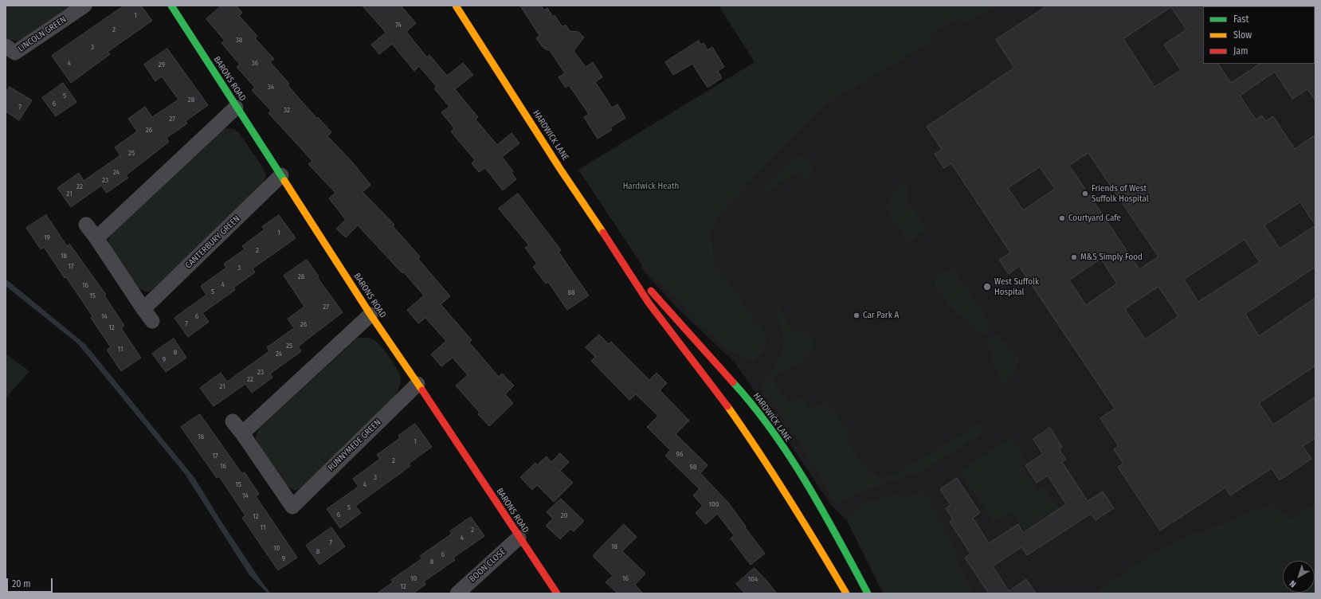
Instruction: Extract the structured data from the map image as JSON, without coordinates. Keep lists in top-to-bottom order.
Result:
{
  "streets": {
    "street": [
      "LINCOLN GREEN",
      "BARONS ROAD",
      "HARDWICK LANE",
      "CANTERBURY GREEN",
      "RUNNYMEDE GREEN",
      "BOON CLOSE"
    ]
  },
  "crossings": [
    ["BARONS ROAD", "CANTERBURY GREEN"],
    ["BARONS ROAD", "RUNNYMEDE GREEN"],
    ["BARONS ROAD", "BOON CLOSE"]
  ],
  "parks": ["Hardwick Heath"],
  "places": [
    "Friends of West Suffolk Hospital",
    "Courtyard Cafe",
    "M&S Simply Food",
    "West Suffolk Hospital",
    "Car Park A"
  ],
  "house_numbers": [
    "1",
    "74",
    "2",
    "38",
    "3",
    "4",
    "36",
    "29",
    "34",
    "5",
    "28",
    "6",
    "7",
    "32",
    "27",
    "26",
    "25",
    "24",
    "23",
    "22",
    "21",
    "1",
    "19",
    "2",
    "18",
    "17",
    "3",
    "28",
    "4",
    "16",
    "5",
    "88",
    "15",
    "27",
    "14",
    "6",
    "7",
    "26",
    "12",
    "25",
    "11",
    "8",
    "24",
    "9",
    "23",
    "22",
    "21",
    "18",
    "1",
    "96",
    "17",
    "2",
    "16",
    "98",
    "3",
    "15",
    "4",
    "14",
    "100",
    "5",
    "6",
    "20",
    "12",
    "11",
    "2",
    "4",
    "7",
    "18",
    "10",
    "8",
    "6",
    "9",
    "8",
    "10",
    "16",
    "104",
    "12"
  ],
  "legend": ["Fast", "Slow", "Jam"],
  "scale_bar": "20 m",
  "north": "bottom left"
}
